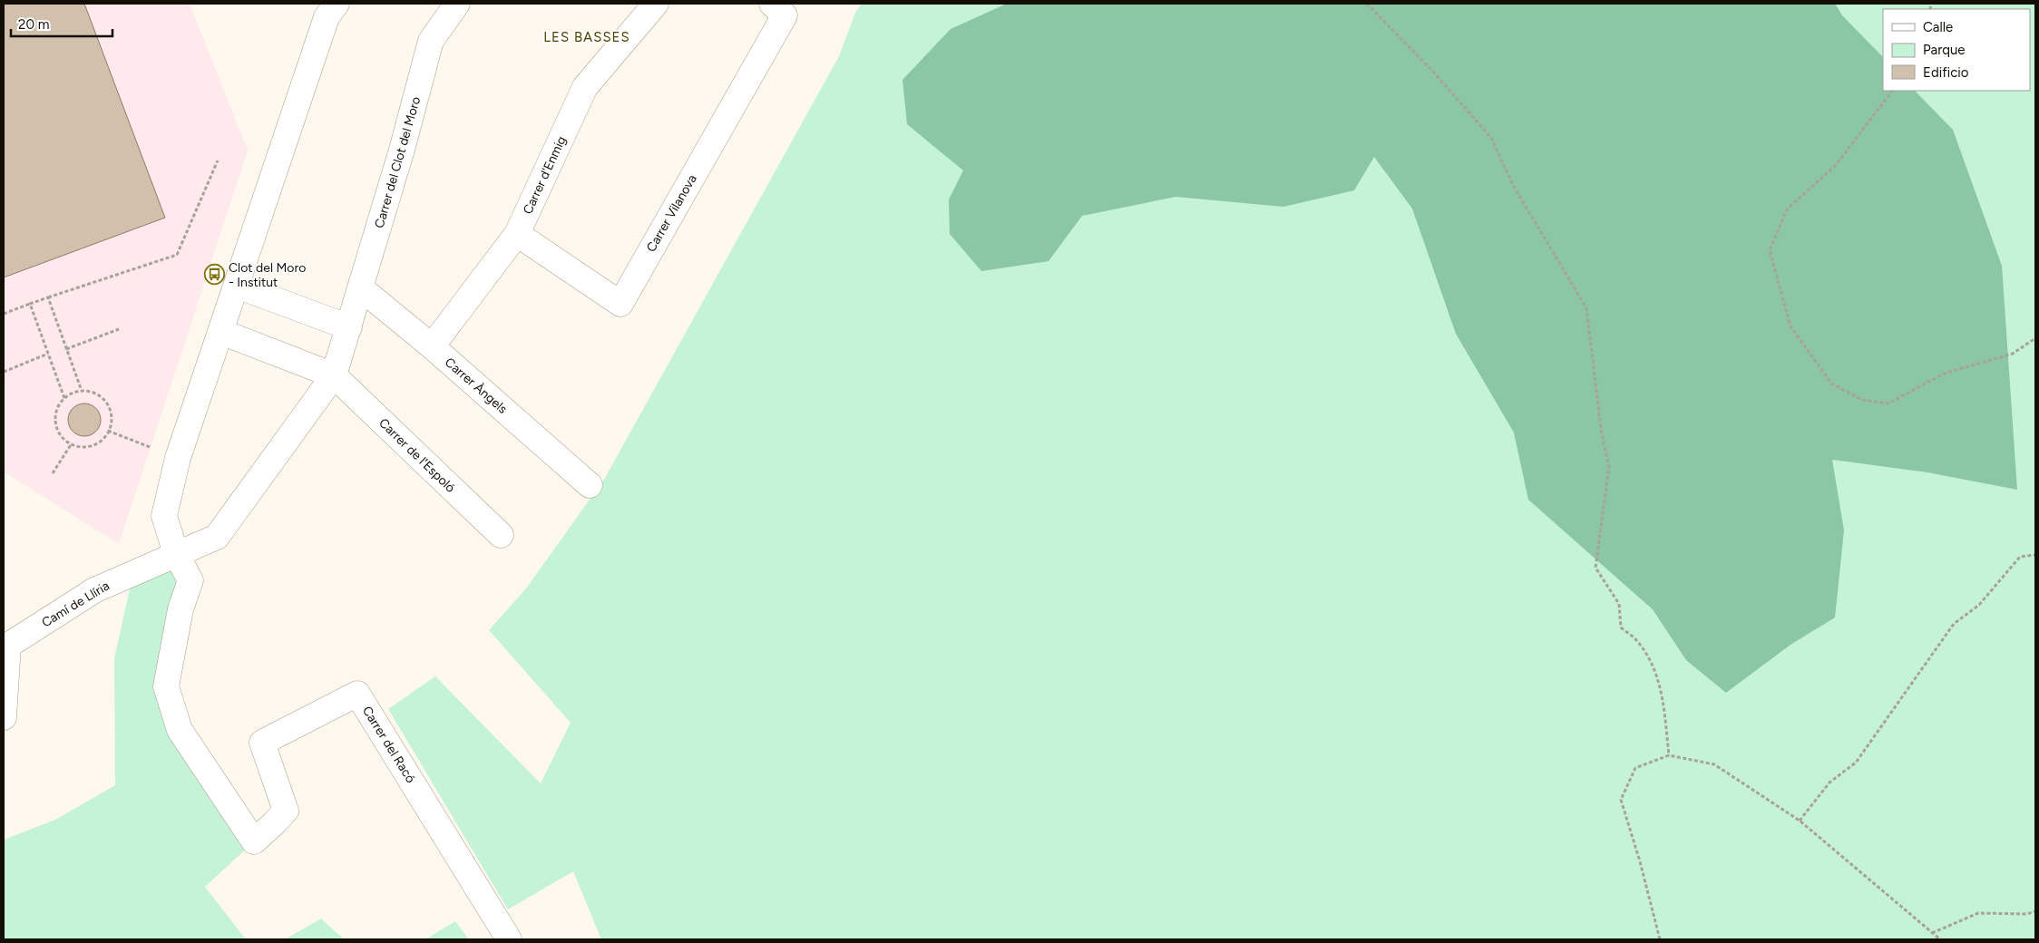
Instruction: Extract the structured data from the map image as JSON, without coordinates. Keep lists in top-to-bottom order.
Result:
{
  "streets": {
    "street": [
      "Carrer del Clot del Moro",
      "Carrer d'Enmig",
      "Carrer Vilanova",
      "Carrer Àngels",
      "Carrer de l'Espoló",
      "Camí de Llíria",
      "Carrer del Racó"
    ]
  },
  "crossings": [
    ["Carrer del Clot del Moro", "Carrer Àngels"],
    ["Carrer del Clot del Moro", "Carrer de l'Espoló"],
    ["Carrer del Clot del Moro", "Camí de Llíria"],
    ["Carrer del Clot del Moro", "Carrer del Racó"],
    ["Carrer d'Enmig", "Carrer Vilanova"],
    ["Carrer d'Enmig", "Carrer Àngels"],
    ["Camí de Llíria", "Carrer del Racó"]
  ],
  "districts": ["LES BASSES"],
  "places": {
    "bus stop": ["Clot del Moro - Institut"]
  },
  "legend": ["Calle", "Parque", "Edificio"],
  "scale_bar": "20 m"
}
